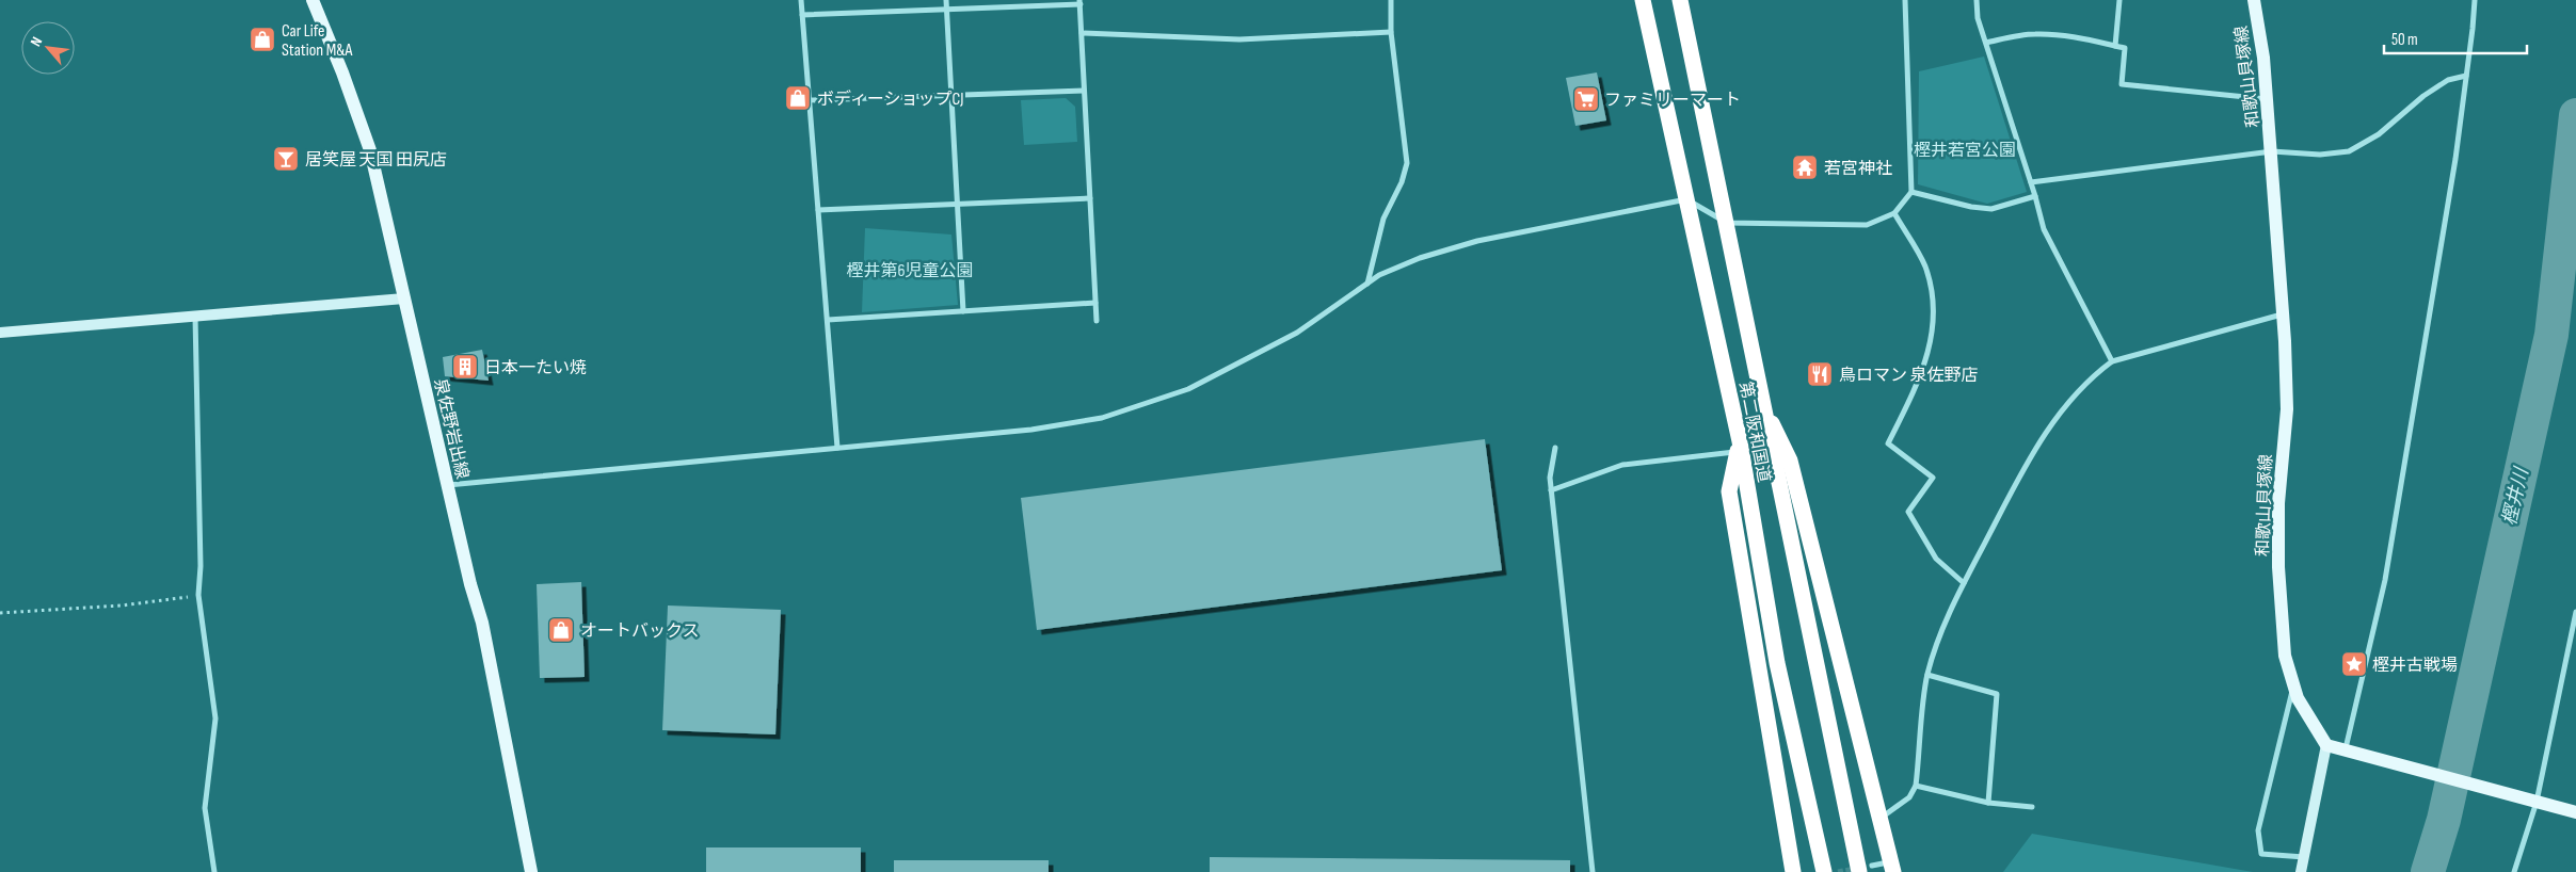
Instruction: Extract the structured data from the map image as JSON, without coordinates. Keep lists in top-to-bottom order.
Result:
{
  "streets": {
    "highway": ["第二阪和国道"],
    "main road": ["和歌山貝塚線", "泉佐野岩出線"]
  },
  "water": ["樫井川"],
  "parks": ["樫井若宮公園", "樫井第6児童公園"],
  "places": {
    "shop": ["Car Life Station M&A", "ボディーショップCJ", "オートバックス"],
    "supermarket": ["ファミリーマート"],
    "bar": ["居笑屋 天国 田尻店"],
    "temple": ["若宮神社"],
    "building": ["日本一たい焼"],
    "restaurant": ["鳥ロマン 泉佐野店"],
    "place": ["樫井古戦場"]
  },
  "scale_bar": "50 m",
  "north": "top left"
}
